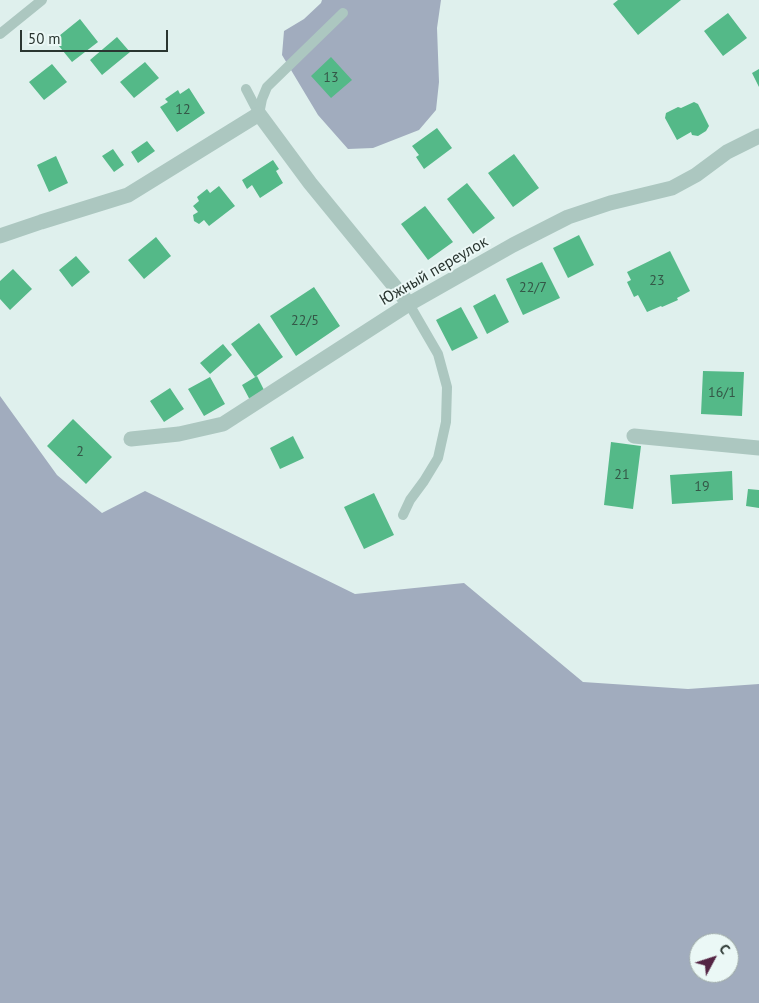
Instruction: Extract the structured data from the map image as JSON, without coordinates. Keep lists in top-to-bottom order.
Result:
{
  "streets": {
    "street": ["Южный переулок"]
  },
  "house_numbers": [
    "13",
    "12",
    "23",
    "22/7",
    "22/5",
    "16/1",
    "2",
    "21",
    "19"
  ],
  "scale_bar": "50 m",
  "north": "top right"
}
